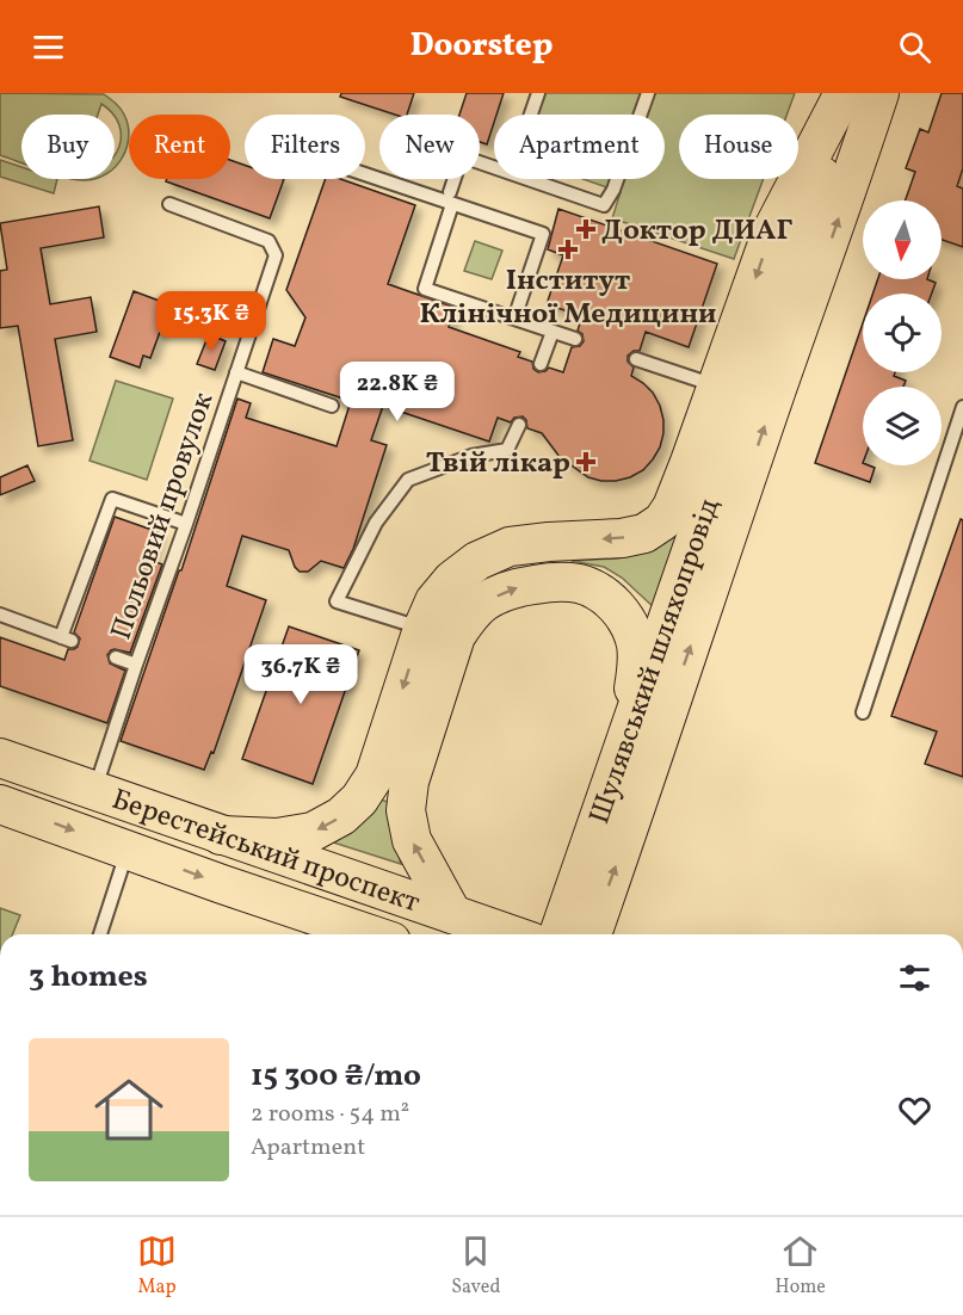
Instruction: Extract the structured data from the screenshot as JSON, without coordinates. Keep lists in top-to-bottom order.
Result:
{
  "streets": {
    "main road": ["Шулявський шляхопровід", "Берестейський проспект"],
    "lane": ["Польовий провулок"]
  },
  "crossings": [
    ["Польовий провулок", "Берестейський проспект"]
  ],
  "places": {
    "health": ["Доктор ДИАГ", "Інститут Клінічної Медицини", "Твій лікар"]
  },
  "north": "bottom",
  "page": {
    "header": "Doorstep",
    "chip": [
      "Buy",
      "Rent",
      "Filters",
      "New",
      "Apartment",
      "House"
    ],
    "price": ["15.3K ₴", "22.8K ₴", "36.7K ₴"],
    "heading": "3 homes",
    "list": [
      {
        "name": "15 300 ₴/mo",
        "note": "2 rooms · 54 m² · Apartment"
      }
    ],
    "tabs": ["Map", "Saved", "Home"]
  }
}
